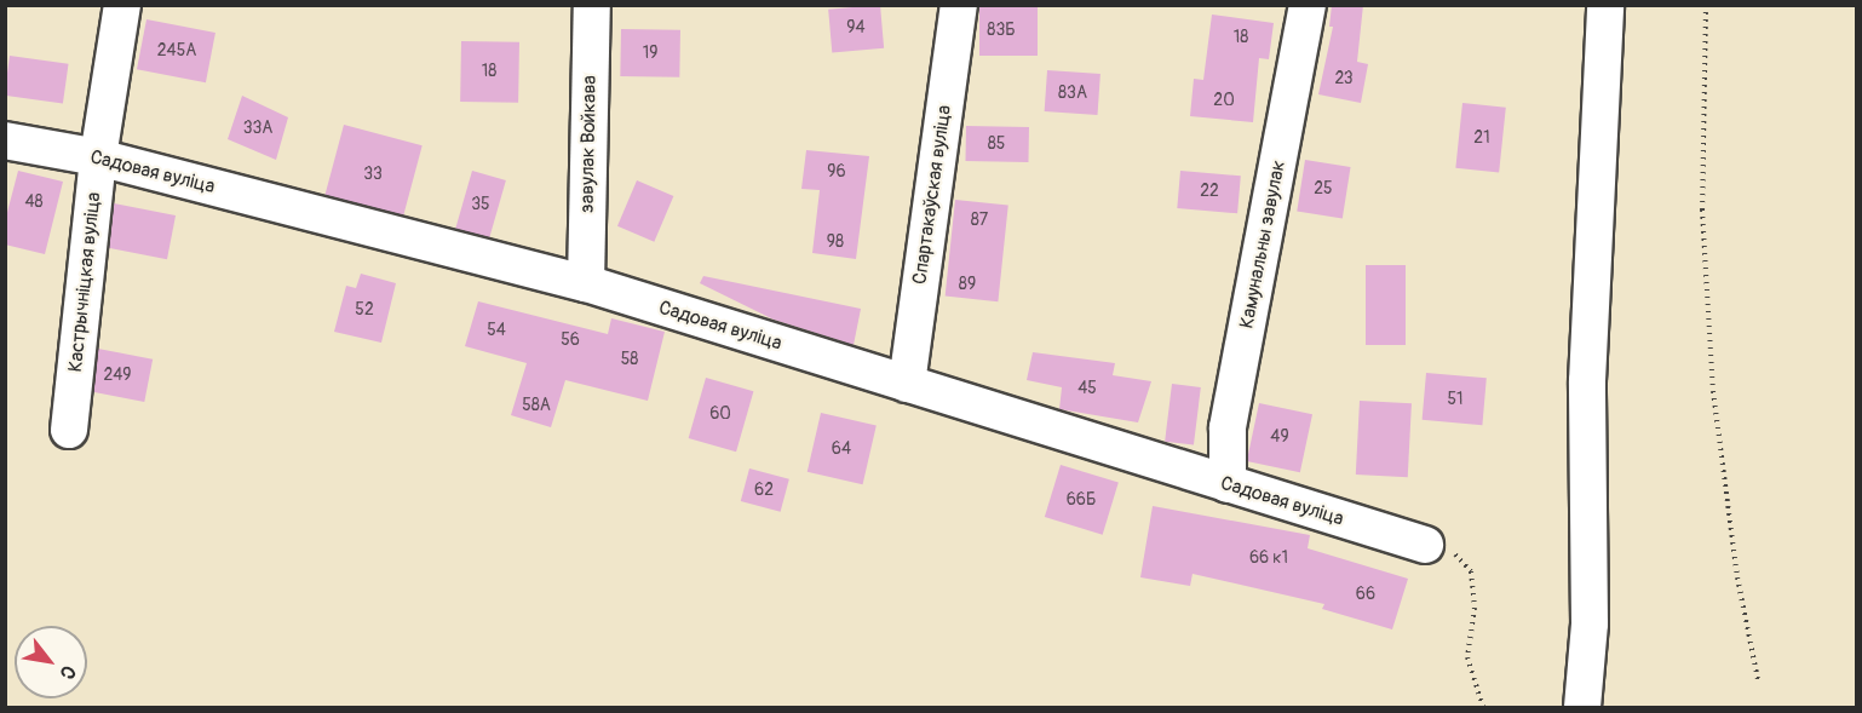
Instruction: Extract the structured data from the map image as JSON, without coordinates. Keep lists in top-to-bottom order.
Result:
{
  "streets": {
    "street": [
      "завулак Войкава",
      "Садовая вуліца",
      "Спартакаўская вуліца",
      "Камунальны завулак",
      "Кастрычніцкая вуліца"
    ]
  },
  "crossings": [
    ["завулак Войкава", "Садовая вуліца"],
    ["Садовая вуліца", "Спартакаўская вуліца"],
    ["Садовая вуліца", "Камунальны завулак"],
    ["Садовая вуліца", "Кастрычніцкая вуліца"]
  ],
  "house_numbers": [
    "94",
    "83Б",
    "18",
    "245А",
    "19",
    "18",
    "23",
    "83А",
    "20",
    "33А",
    "21",
    "85",
    "96",
    "33",
    "25",
    "22",
    "48",
    "35",
    "87",
    "98",
    "89",
    "52",
    "54",
    "56",
    "58",
    "249",
    "45",
    "51",
    "58А",
    "60",
    "49",
    "64",
    "62",
    "66Б",
    "66 к1",
    "66"
  ],
  "north": "bottom right"
}
